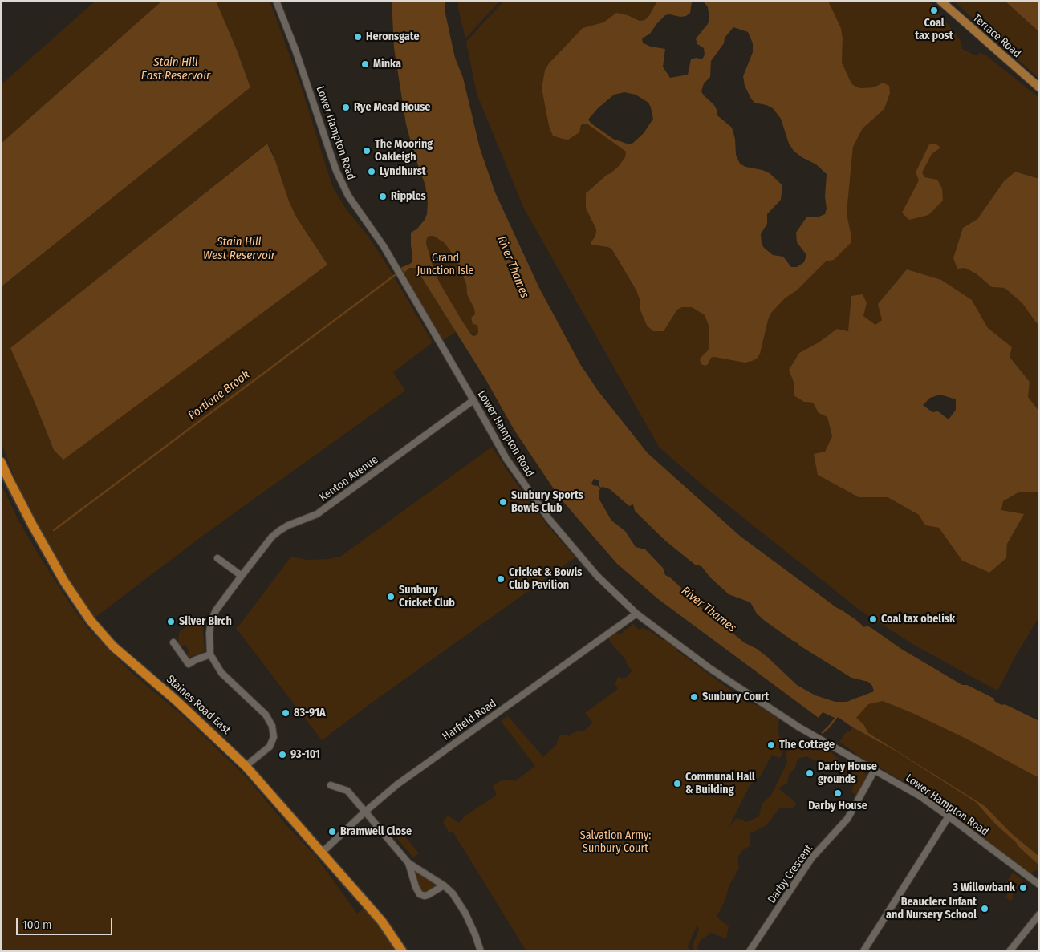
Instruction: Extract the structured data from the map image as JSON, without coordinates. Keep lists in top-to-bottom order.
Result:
{
  "streets": {
    "highway": ["Staines Road East"],
    "main road": ["Terrace Road"],
    "street": [
      "Lower Hampton Road",
      "Kenton Avenue",
      "Harfield Road",
      "Darby Crescent"
    ]
  },
  "crossings": [
    ["Lower Hampton Road", "Kenton Avenue"],
    ["Lower Hampton Road", "Harfield Road"],
    ["Lower Hampton Road", "Darby Crescent"],
    ["Kenton Avenue", "Staines Road East"],
    ["Staines Road East", "Harfield Road"]
  ],
  "water": [
    "Stain Hill East Reservoir",
    "Stain Hill West Reservoir",
    "River Thames",
    "Portlane Brook"
  ],
  "parks": ["Grand Junction Isle", "Salvation Army: Sunbury Court"],
  "places": [
    "Coal tax post",
    "Heronsgate",
    "Minka",
    "Rye Mead House",
    "The Mooring Oakleigh",
    "Lyndhurst",
    "Ripples",
    "Sunbury Sports Bowls Club",
    "Cricket & Bowls Club Pavilion",
    "Sunbury Cricket Club",
    "Coal tax obelisk",
    "Silver Birch",
    "Sunbury Court",
    "83-91A",
    "The Cottage",
    "93-101",
    "Darby House grounds",
    "Communal Hall & Building",
    "Darby House",
    "Bramwell Close",
    "3 Willowbank",
    "Beauclerc Infant and Nursery School"
  ],
  "scale_bar": "100 m"
}
